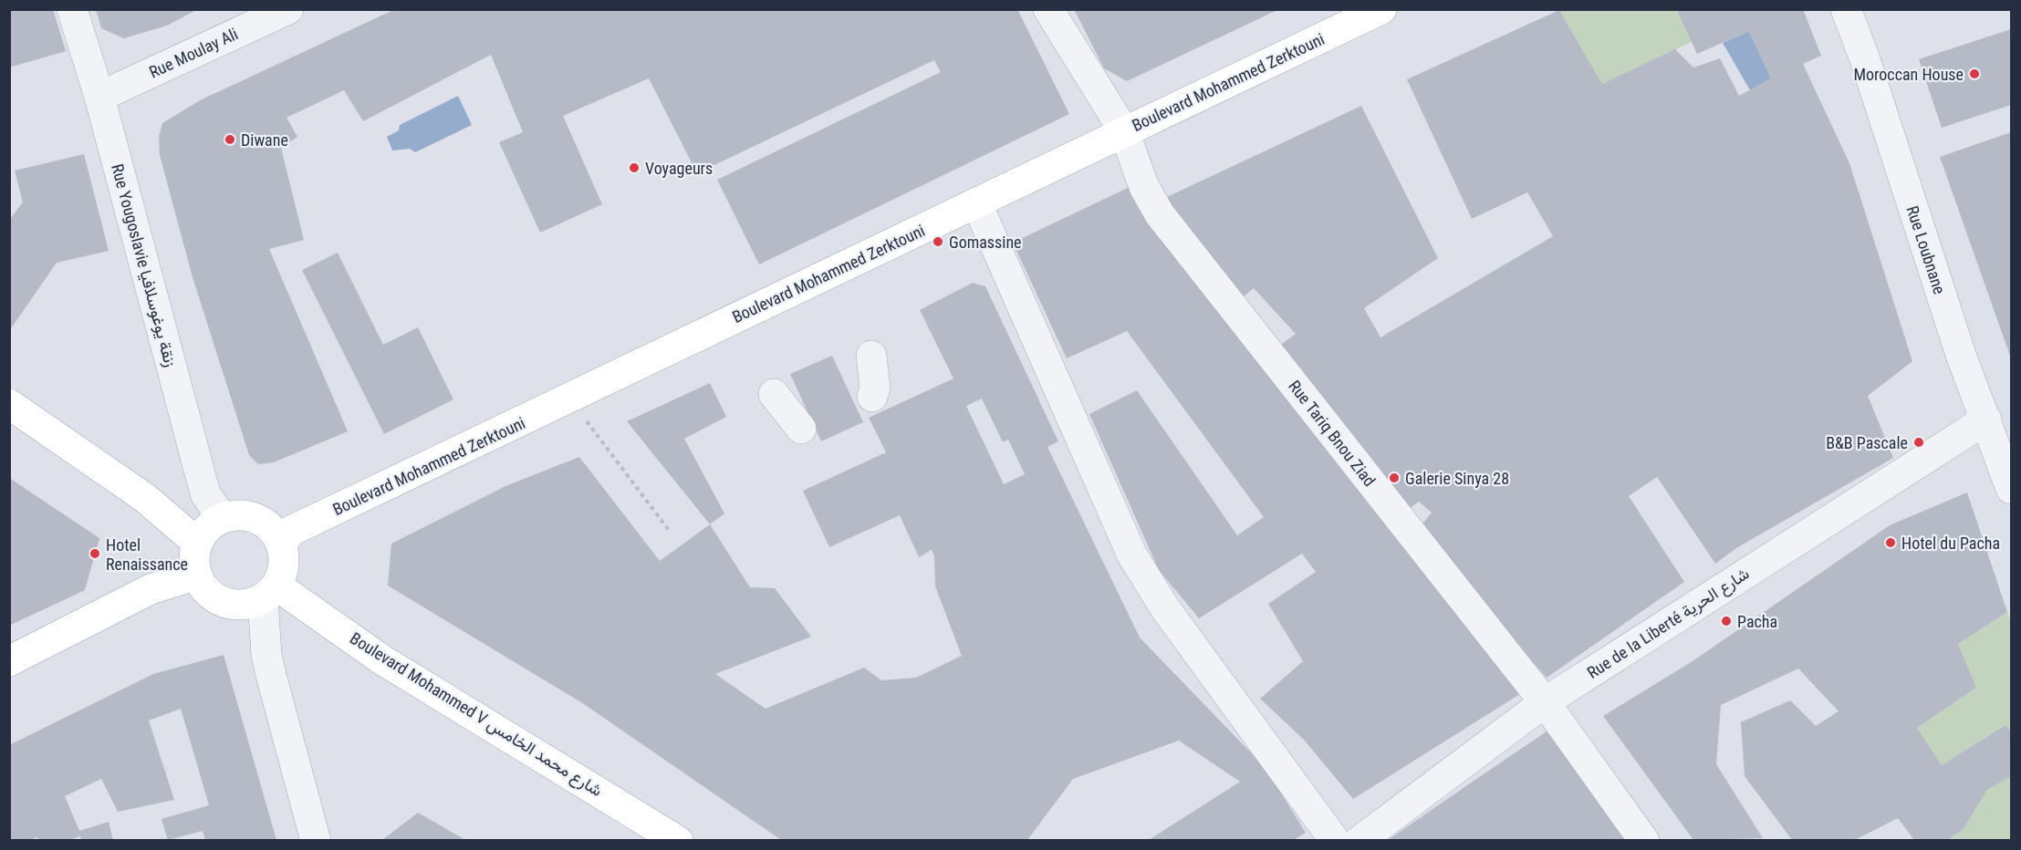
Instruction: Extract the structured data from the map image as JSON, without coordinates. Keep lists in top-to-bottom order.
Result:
{
  "streets": {
    "main road": ["Boulevard Mohammed Zerktouni", "Boulevard Mohammed V شارع محمد الخامس"],
    "street": [
      "Rue Moulay Ali",
      "Rue Loubnane",
      "Rue Yougoslavie زنقة يوغوسلافيا",
      "Rue Tariq Bnou Ziad",
      "Rue de la Liberté شارع الحرية"
    ]
  },
  "crossings": [
    ["Rue Moulay Ali", "Rue Yougoslavie زنقة يوغوسلافيا"],
    ["Boulevard Mohammed Zerktouni", "Rue Yougoslavie زنقة يوغوسلافيا"],
    ["Boulevard Mohammed Zerktouni", "Rue Tariq Bnou Ziad"],
    ["Boulevard Mohammed Zerktouni", "Boulevard Mohammed V شارع محمد الخامس"],
    ["Rue Loubnane", "Rue de la Liberté شارع الحرية"],
    ["Rue Yougoslavie زنقة يوغوسلافيا", "Boulevard Mohammed V شارع محمد الخامس"],
    ["Rue Tariq Bnou Ziad", "Rue de la Liberté شارع الحرية"]
  ],
  "places": [
    "Moroccan House",
    "Diwane",
    "Voyageurs",
    "Gomassine",
    "B&B Pascale",
    "Galerie Sinya 28",
    "Hotel du Pacha",
    "Hotel Renaissance",
    "Pacha"
  ]
}
